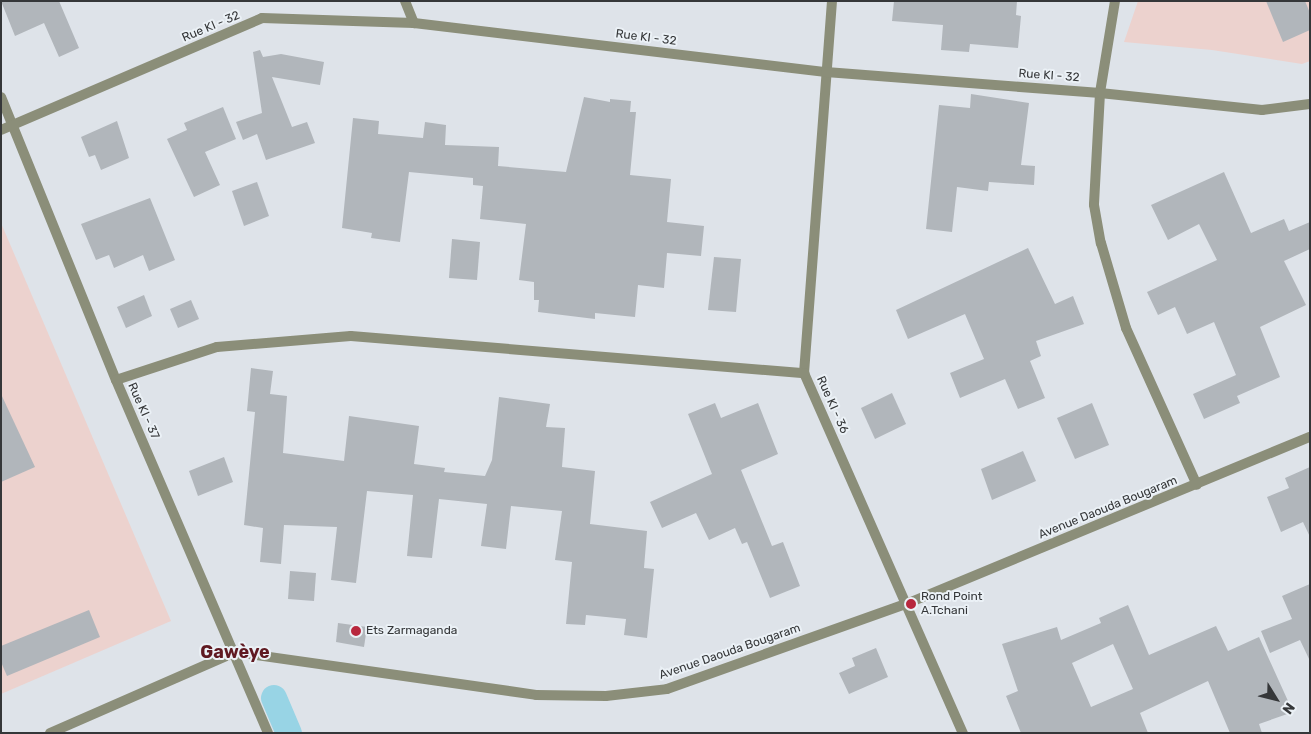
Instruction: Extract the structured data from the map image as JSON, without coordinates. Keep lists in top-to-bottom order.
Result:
{
  "streets": {
    "street": [
      "Rue KI - 32",
      "Rue KI - 36",
      "Rue KI - 37",
      "Avenue Daouda Bougaram"
    ]
  },
  "crossings": [
    ["Rue KI - 32", "Rue KI - 36"],
    ["Rue KI - 32", "Rue KI - 37"],
    ["Rue KI - 36", "Avenue Daouda Bougaram"],
    ["Rue KI - 37", "Avenue Daouda Bougaram"]
  ],
  "districts": ["Gawèye"],
  "places": ["Rond Point A.Tchani", "Ets Zarmaganda"],
  "north": "bottom right"
}
